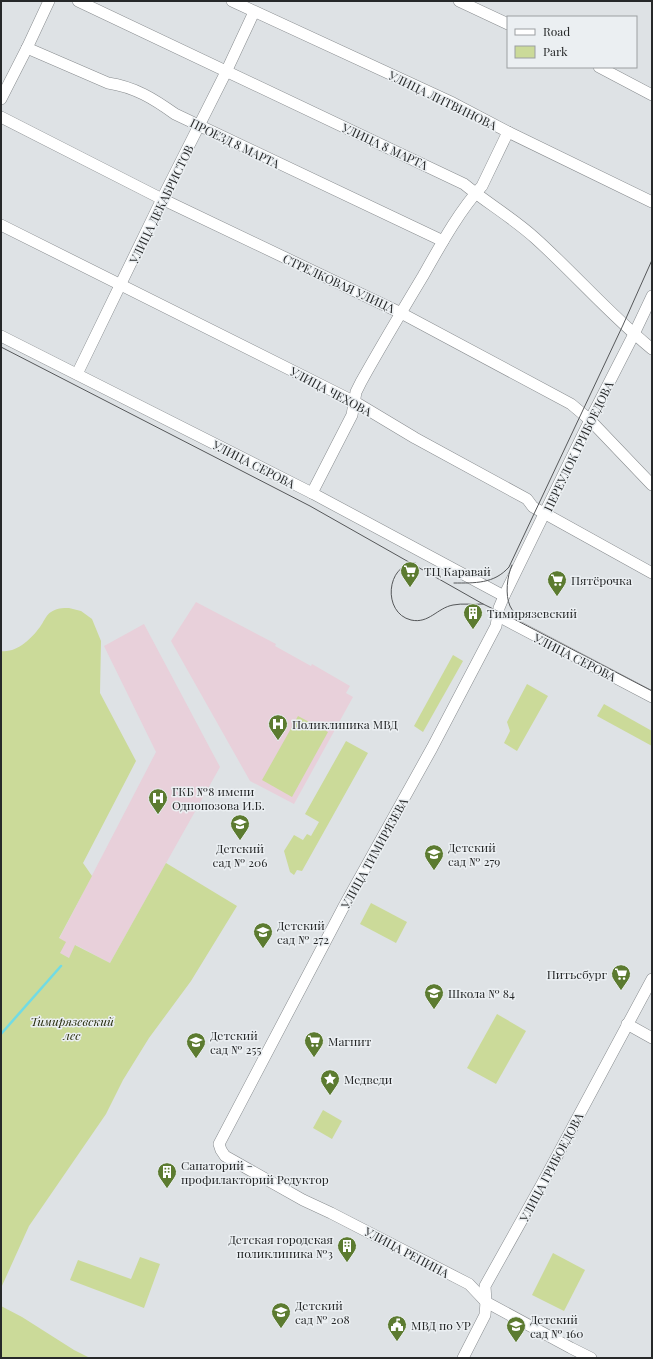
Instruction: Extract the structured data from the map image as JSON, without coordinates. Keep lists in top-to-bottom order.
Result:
{
  "streets": {
    "street": [
      "УЛИЦА ЛИТВИНОВА",
      "ПРОЕЗД 8 МАРТА",
      "УЛИЦА 8 МАРТА",
      "УЛИЦА ДЕКАБРИСТОВ",
      "СТРЕЛКОВАЯ УЛИЦА",
      "УЛИЦА ЧЕХОВА",
      "ПЕРЕУЛОК ГРИБОЕДОВА",
      "УЛИЦА СЕРОВА",
      "УЛИЦА ТИМИРЯЗЕВА",
      "УЛИЦА ГРИБОЕДОВА",
      "УЛИЦА РЕПИНА"
    ]
  },
  "crossings": [
    ["УЛИЦА ЛИТВИНОВА", "УЛИЦА ДЕКАБРИСТОВ"],
    ["ПРОЕЗД 8 МАРТА", "УЛИЦА ДЕКАБРИСТОВ"],
    ["УЛИЦА 8 МАРТА", "УЛИЦА ДЕКАБРИСТОВ"],
    ["УЛИЦА 8 МАРТА", "ПЕРЕУЛОК ГРИБОЕДОВА"],
    ["УЛИЦА ДЕКАБРИСТОВ", "СТРЕЛКОВАЯ УЛИЦА"],
    ["УЛИЦА ДЕКАБРИСТОВ", "УЛИЦА ЧЕХОВА"],
    ["УЛИЦА ДЕКАБРИСТОВ", "УЛИЦА СЕРОВА"],
    ["СТРЕЛКОВАЯ УЛИЦА", "ПЕРЕУЛОК ГРИБОЕДОВА"],
    ["УЛИЦА ЧЕХОВА", "ПЕРЕУЛОК ГРИБОЕДОВА"],
    ["ПЕРЕУЛОК ГРИБОЕДОВА", "УЛИЦА СЕРОВА"],
    ["ПЕРЕУЛОК ГРИБОЕДОВА", "УЛИЦА ТИМИРЯЗЕВА"],
    ["УЛИЦА СЕРОВА", "УЛИЦА ТИМИРЯЗЕВА"],
    ["УЛИЦА ТИМИРЯЗЕВА", "УЛИЦА РЕПИНА"],
    ["УЛИЦА ГРИБОЕДОВА", "УЛИЦА РЕПИНА"]
  ],
  "parks": ["Тимирязевский лес"],
  "places": {
    "supermarket": [
      "ТЦ Каравай",
      "Пятёрочка",
      "Питьсбург",
      "Магнит"
    ],
    "building": ["Тимирязевский", "Санаторий - профилакторий Редуктор", "Детская городская поликлиника №3"],
    "hospital": ["Поликлиника МВД", "ГКБ №8 имени Однопозова И.Б."],
    "school or university": [
      "Детский сад № 206",
      "Детский сад № 279",
      "Детский сад № 272",
      "Школа № 84",
      "Детский сад № 255",
      "Детский сад № 208",
      "Детский сад № 160"
    ],
    "place": ["Медведи"],
    "public building": ["МВД по УР"]
  },
  "legend": ["Road", "Park"]
}
